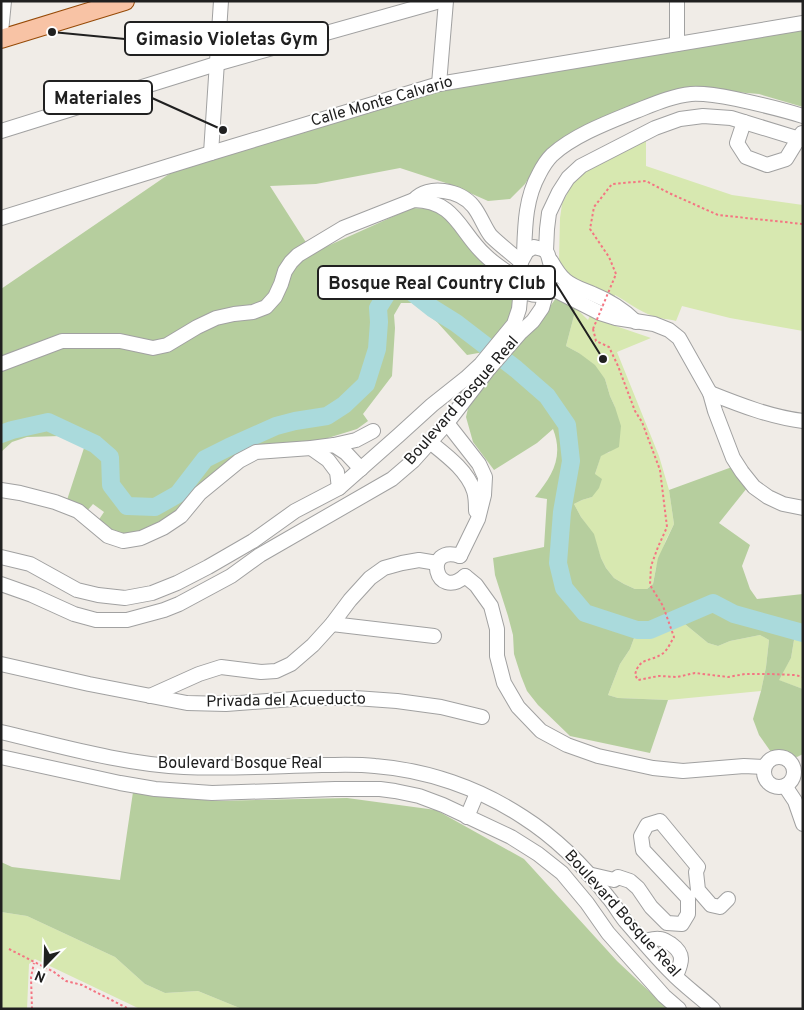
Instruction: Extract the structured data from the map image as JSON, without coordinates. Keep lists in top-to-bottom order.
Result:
{
  "streets": {
    "street": ["Calle Monte Calvario", "Boulevard Bosque Real", "Privada del Acueducto"]
  },
  "places": ["Gimasio Violetas Gym", "Materiales", "Bosque Real Country Club"],
  "north": "bottom left"
}
